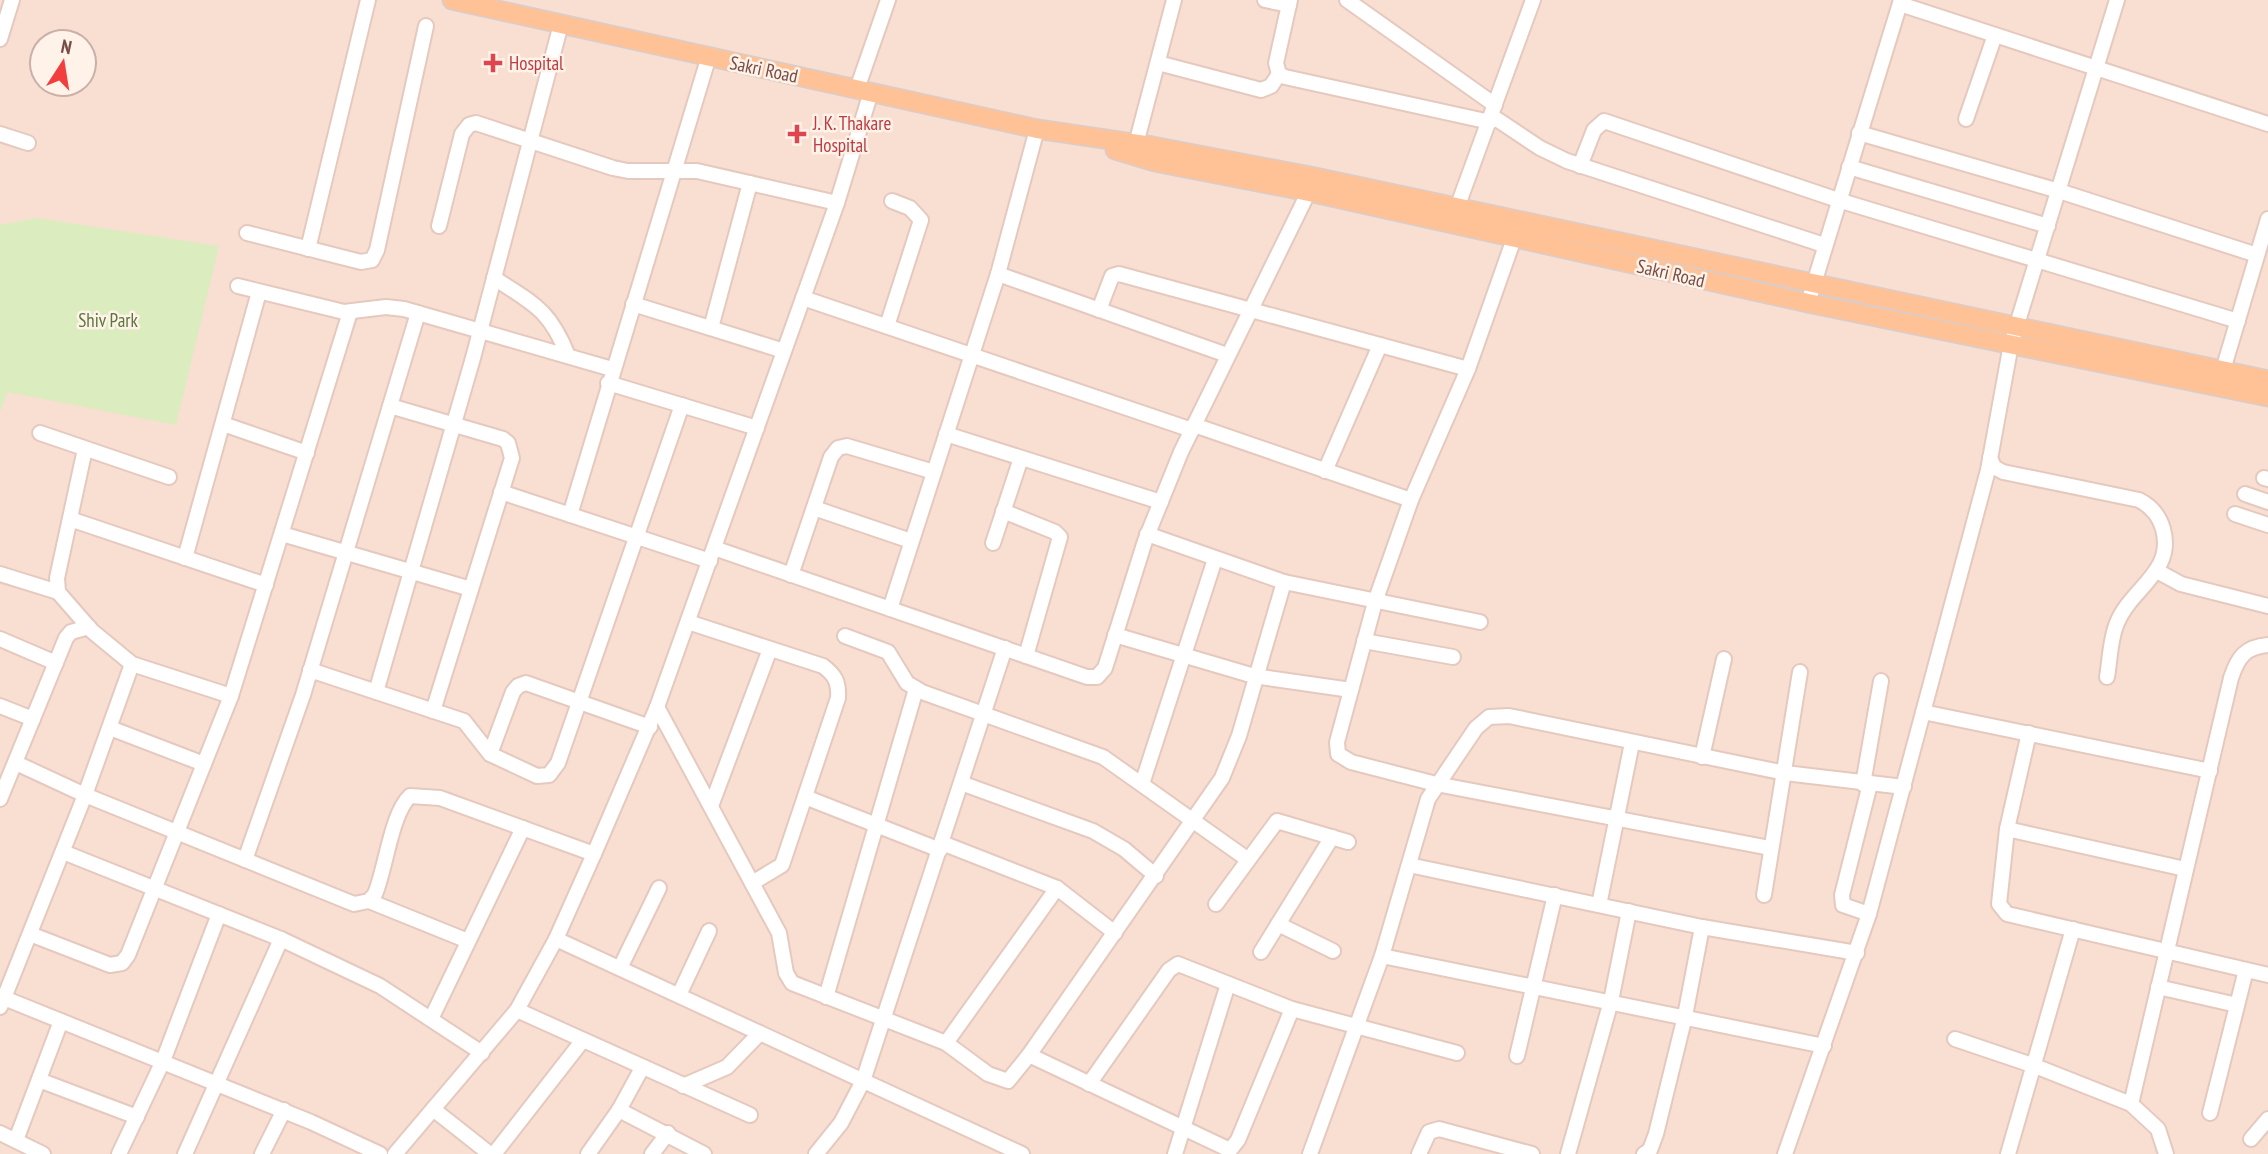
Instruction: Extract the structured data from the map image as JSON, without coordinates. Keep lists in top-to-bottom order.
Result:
{
  "streets": {
    "main road": ["Sakri Road"]
  },
  "parks": ["Shiv Park"],
  "places": {
    "health": ["Hospital", "J. K. Thakare Hospital"]
  },
  "north": "top"
}
